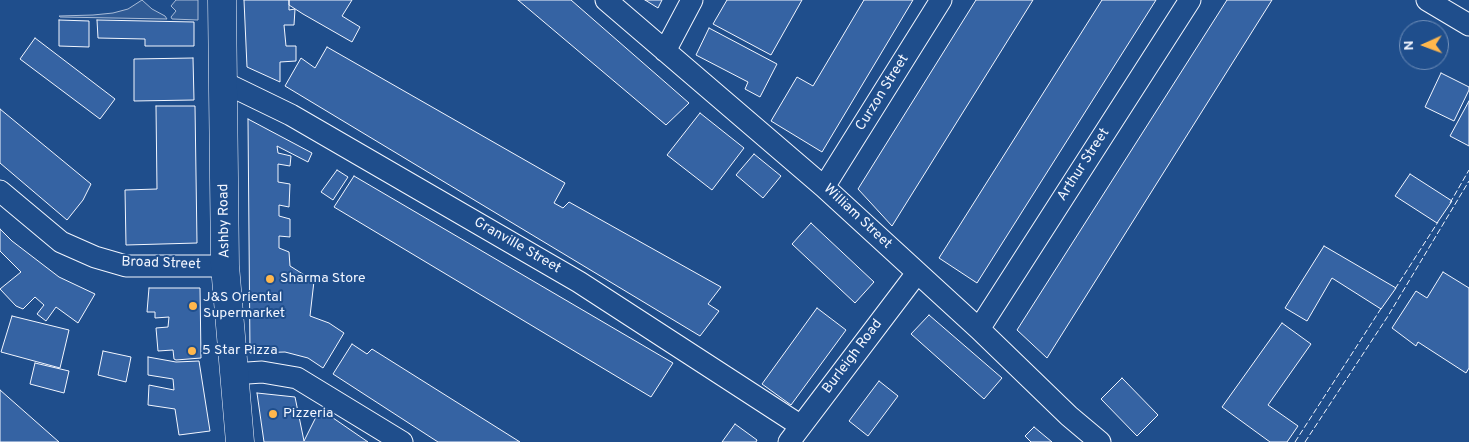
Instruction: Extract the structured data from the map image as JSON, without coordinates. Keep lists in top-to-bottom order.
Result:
{
  "streets": {
    "main road": ["Ashby Road"],
    "street": [
      "Curzon Street",
      "Arthur Street",
      "William Street",
      "Granville Street",
      "Broad Street",
      "Burleigh Road"
    ]
  },
  "crossings": [
    ["Curzon Street", "William Street"],
    ["Arthur Street", "William Street"],
    ["William Street", "Burleigh Road"],
    ["Ashby Road", "Granville Street"],
    ["Ashby Road", "Broad Street"],
    ["Granville Street", "Burleigh Road"]
  ],
  "places": [
    "Sharma Store",
    "J&S Oriental Supermarket",
    "5 Star Pizza",
    "Pizzeria"
  ],
  "north": "left"
}
